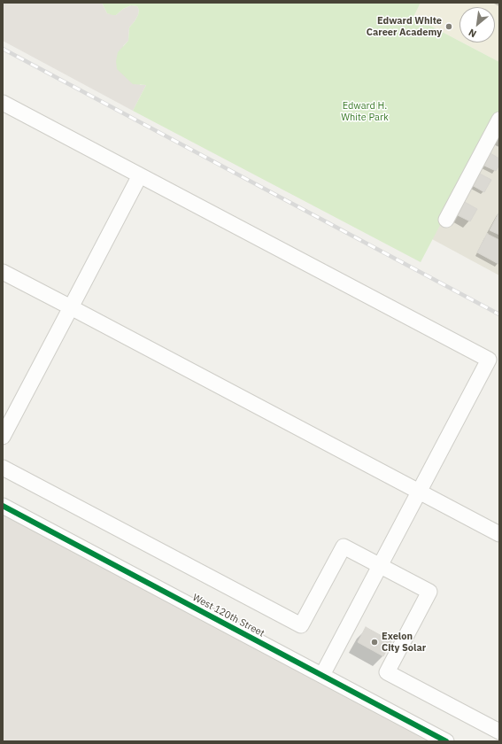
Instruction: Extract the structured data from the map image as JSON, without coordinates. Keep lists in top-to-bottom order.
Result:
{
  "streets": {
    "street": ["West 120th Street"]
  },
  "parks": ["Edward H. White Park"],
  "places": ["Edward White Career Academy", "Exelon City Solar"],
  "north": "bottom left"
}
